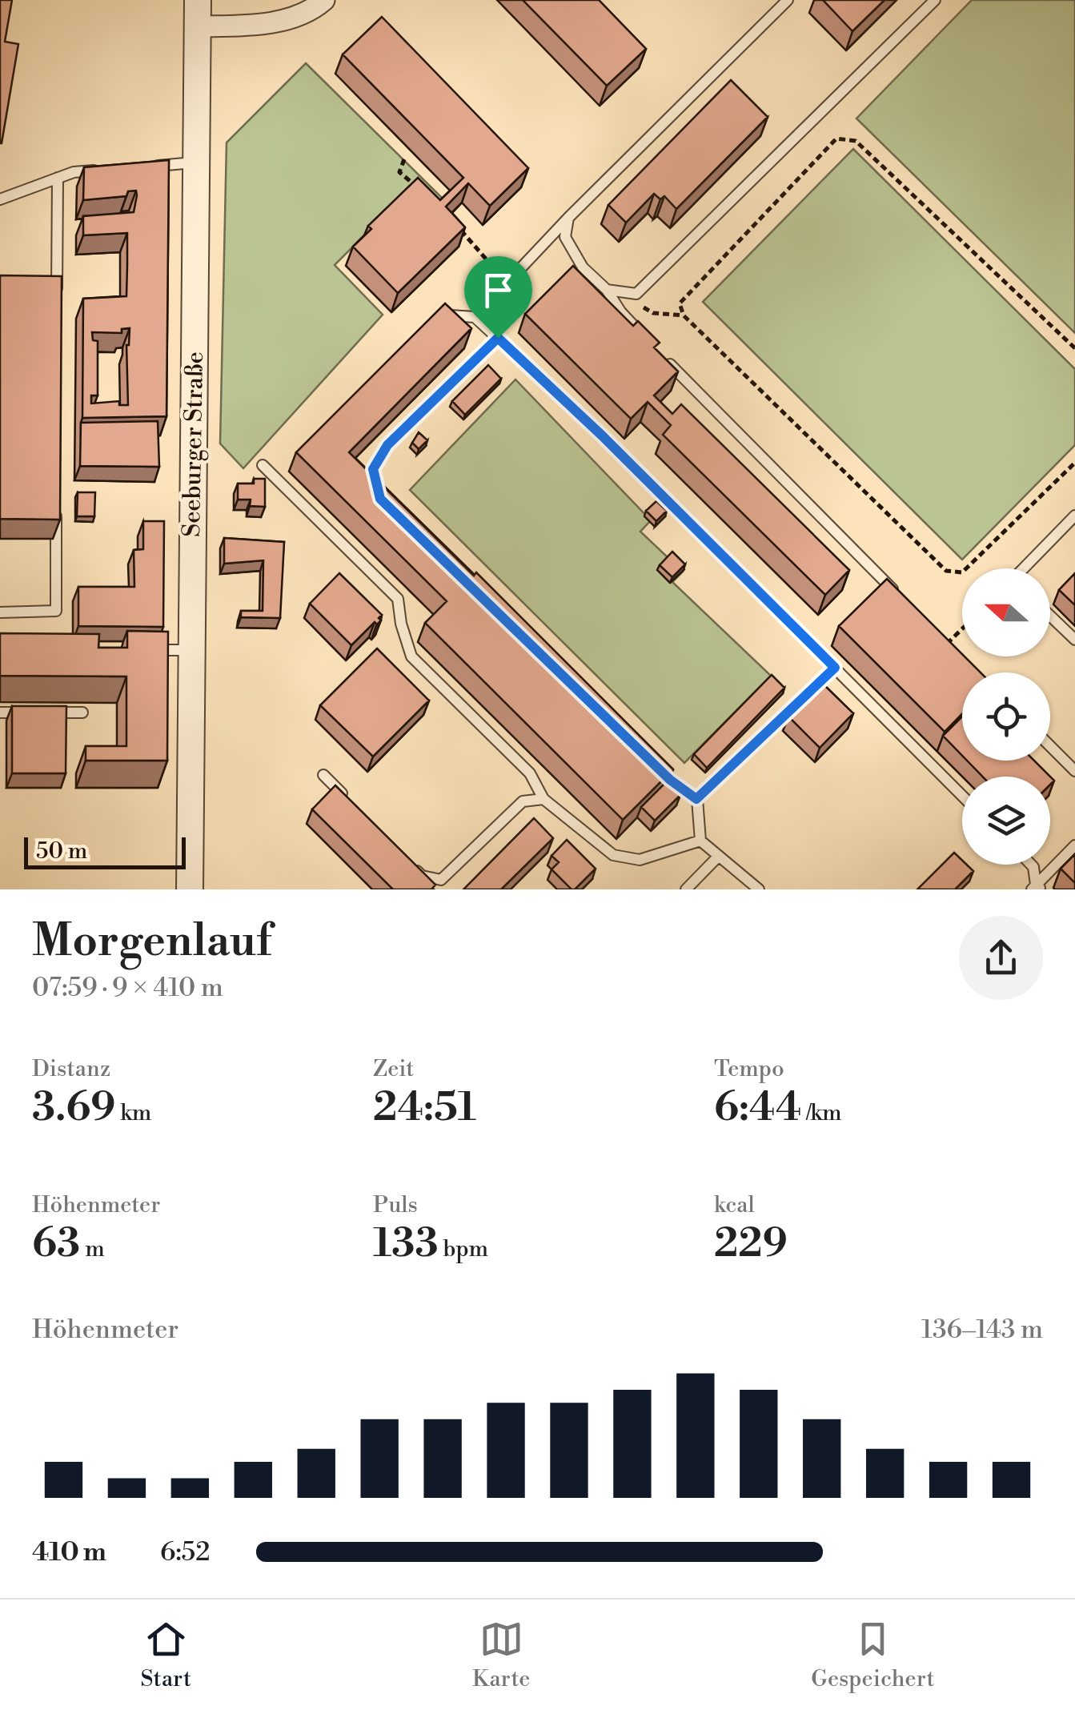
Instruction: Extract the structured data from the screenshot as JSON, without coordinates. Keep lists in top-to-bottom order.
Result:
{
  "streets": {
    "street": ["Seeburger Straße"]
  },
  "scale_bar": "50 m",
  "north": "left",
  "page": {
    "scale": "50 m",
    "heading": ["Morgenlauf", "07:59 · 9 × 410 m"],
    "stats": [
      ["Distanz", "3.69 km"],
      ["Zeit", "24:51"],
      ["Tempo", "6:44 /km"],
      ["Höhenmeter", "63 m"],
      ["Puls", "133 bpm"],
      ["kcal", "229"]
    ],
    "chart": ["Höhenmeter", "136–143 m"],
    "list": [
      {
        "name": "410 m",
        "note": "6:52"
      }
    ],
    "tabs": ["Start", "Karte", "Gespeichert"]
  }
}
